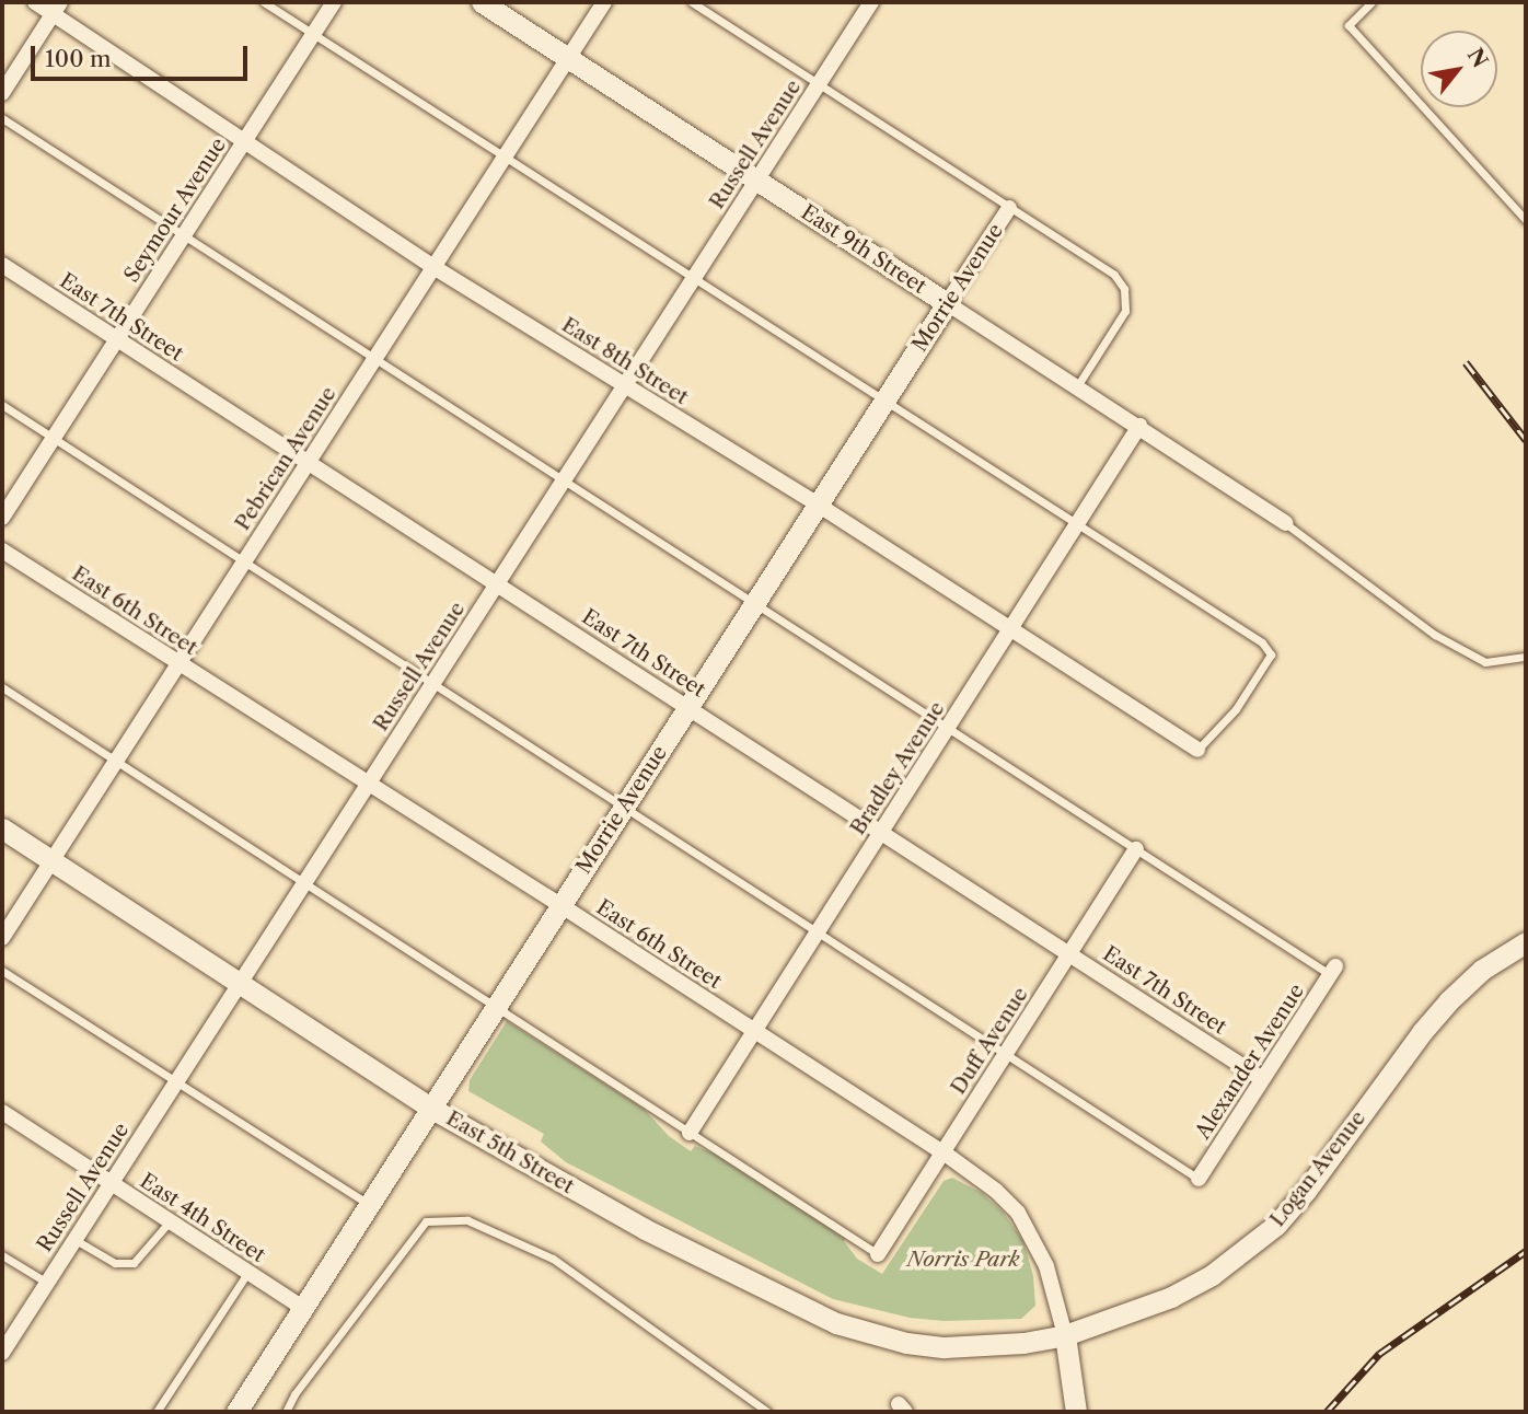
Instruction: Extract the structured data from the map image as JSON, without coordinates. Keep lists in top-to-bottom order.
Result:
{
  "streets": {
    "street": [
      "Russell Avenue",
      "Seymour Avenue",
      "East 9th Street",
      "Morrie Avenue",
      "East 7th Street",
      "East 8th Street",
      "Pebrican Avenue",
      "East 6th Street",
      "Bradley Avenue",
      "Duff Avenue",
      "Alexander Avenue",
      "East 5th Street",
      "Logan Avenue",
      "East 4th Street"
    ]
  },
  "crossings": [
    ["Russell Avenue", "East 9th Street"],
    ["Russell Avenue", "East 7th Street"],
    ["Russell Avenue", "East 8th Street"],
    ["Russell Avenue", "East 6th Street"],
    ["Russell Avenue", "East 5th Street"],
    ["Russell Avenue", "East 4th Street"],
    ["Seymour Avenue", "East 7th Street"],
    ["Seymour Avenue", "East 8th Street"],
    ["East 9th Street", "Morrie Avenue"],
    ["East 9th Street", "Pebrican Avenue"],
    ["East 9th Street", "Bradley Avenue"],
    ["Morrie Avenue", "East 7th Street"],
    ["Morrie Avenue", "East 8th Street"],
    ["Morrie Avenue", "East 6th Street"],
    ["Morrie Avenue", "East 5th Street"],
    ["Morrie Avenue", "East 4th Street"],
    ["East 7th Street", "Pebrican Avenue"],
    ["East 7th Street", "Bradley Avenue"],
    ["East 7th Street", "Duff Avenue"],
    ["East 7th Street", "Alexander Avenue"],
    ["East 8th Street", "Pebrican Avenue"],
    ["East 8th Street", "Bradley Avenue"],
    ["Pebrican Avenue", "East 6th Street"],
    ["Pebrican Avenue", "East 5th Street"],
    ["East 6th Street", "Bradley Avenue"],
    ["East 6th Street", "Duff Avenue"],
    ["East 6th Street", "East 5th Street"],
    ["East 6th Street", "Logan Avenue"],
    ["East 5th Street", "Logan Avenue"]
  ],
  "parks": ["Norris Park"],
  "scale_bar": "100 m",
  "north": "top right"
}
